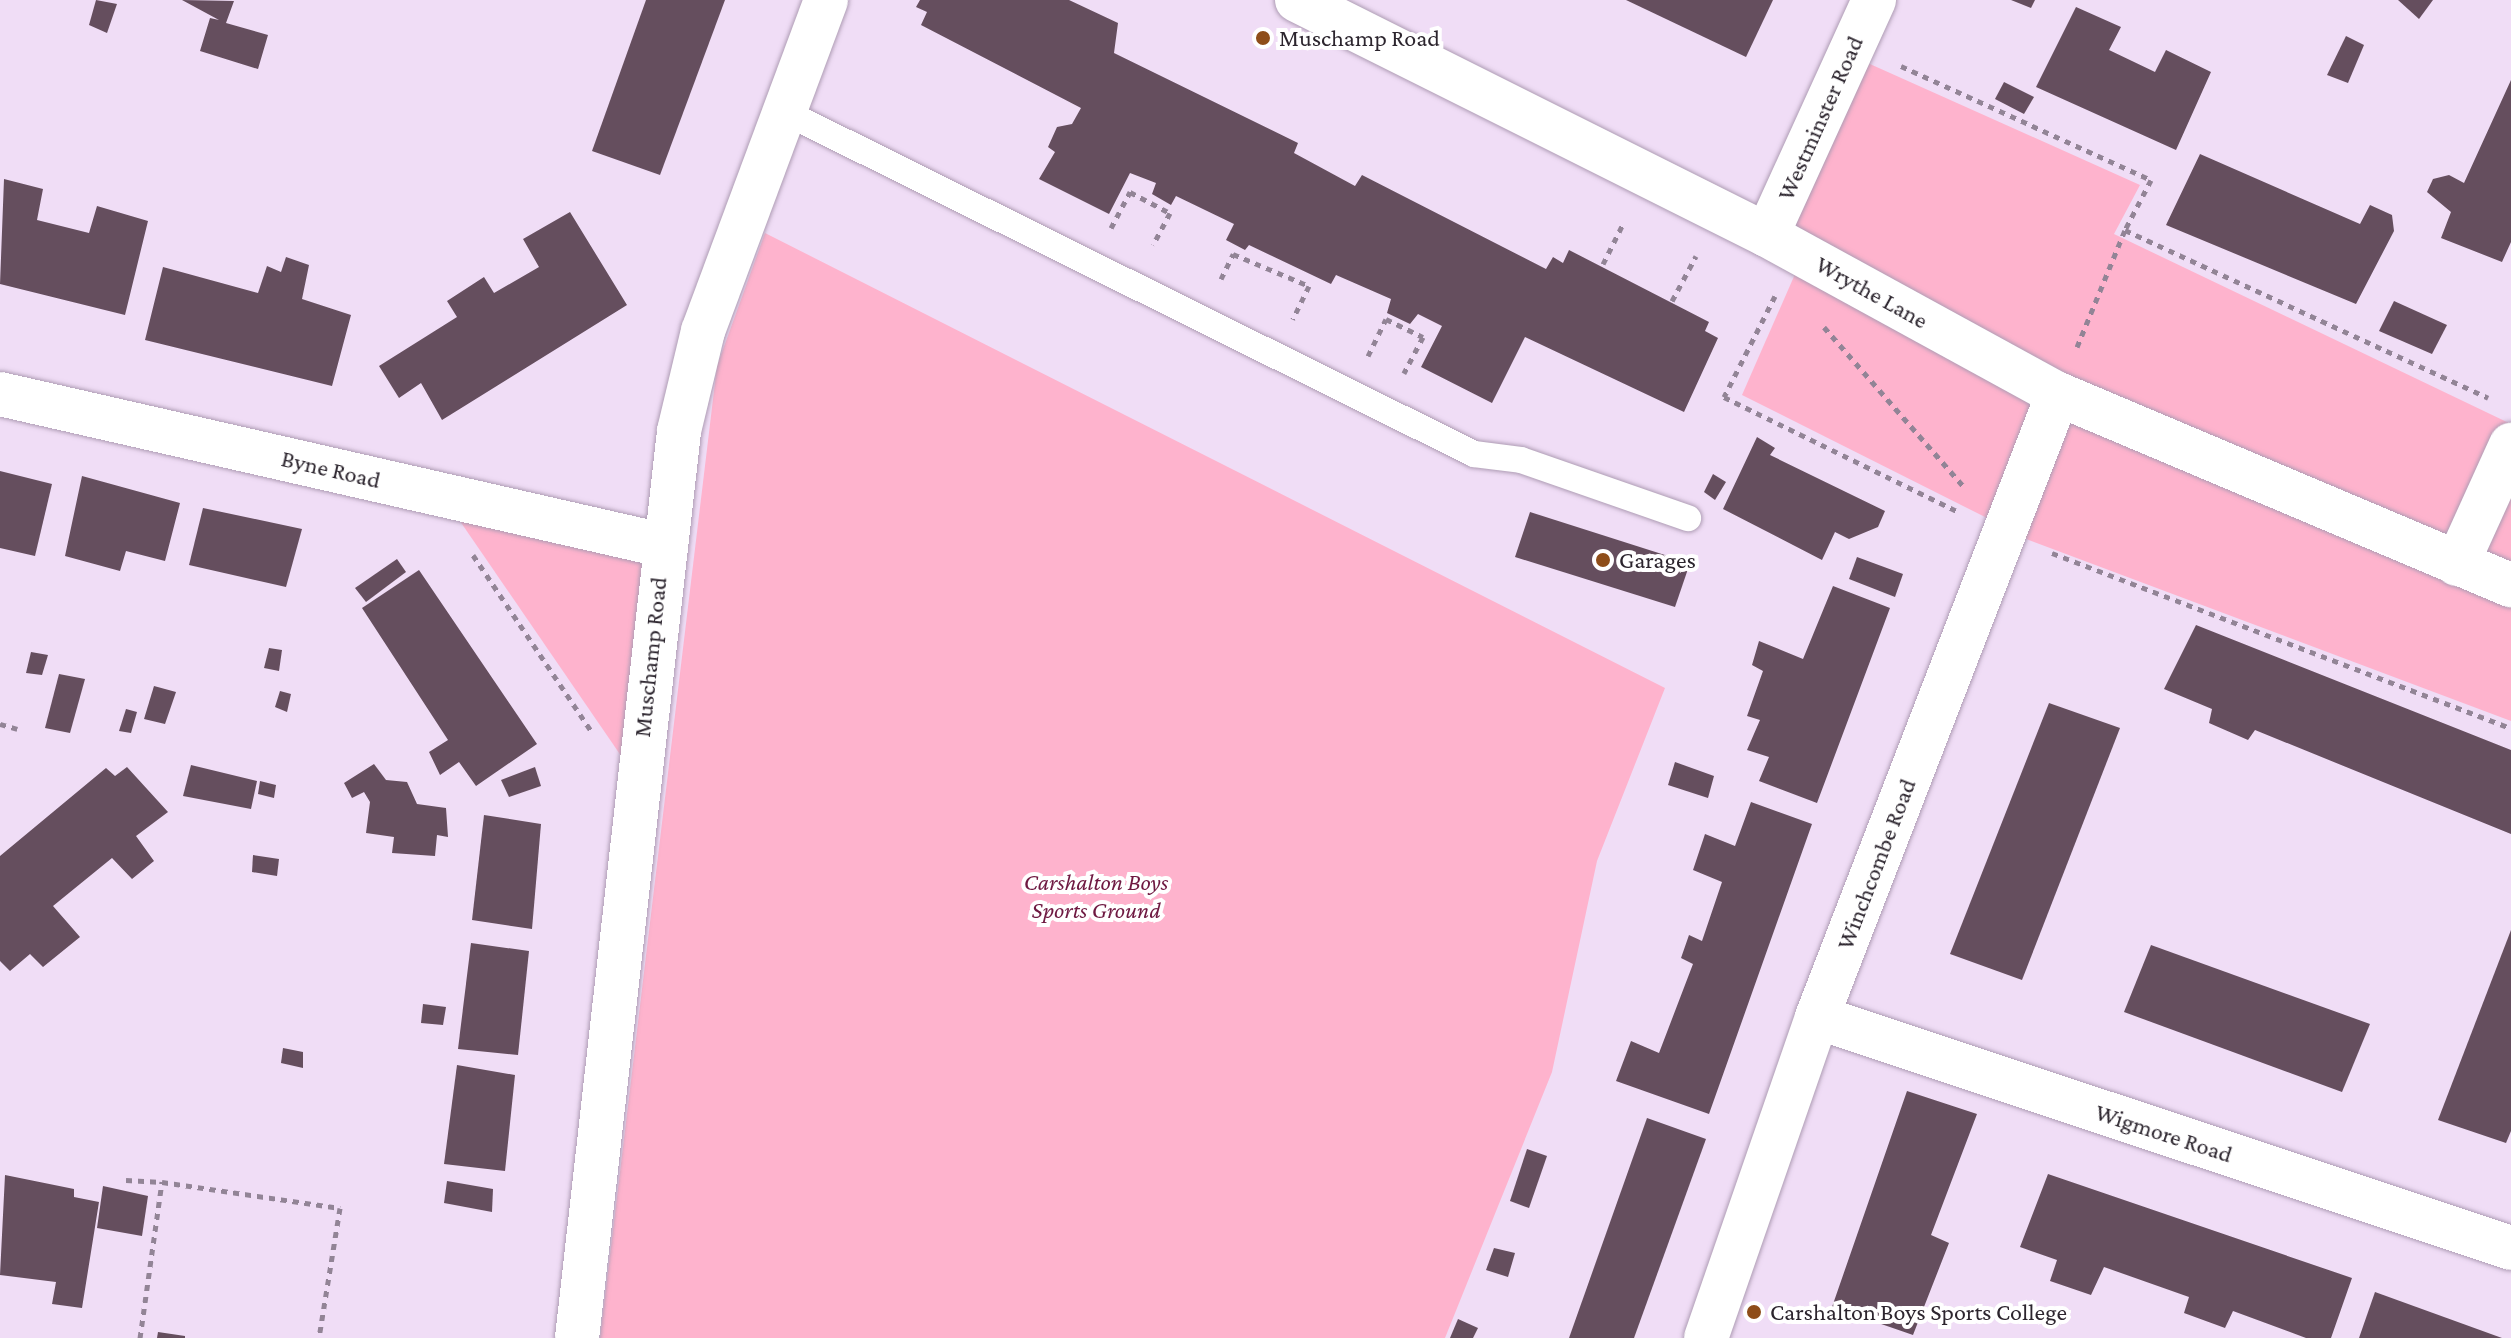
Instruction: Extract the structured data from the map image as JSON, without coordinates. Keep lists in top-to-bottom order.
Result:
{
  "streets": {
    "street": [
      "Westminster Road",
      "Wrythe Lane",
      "Byne Road",
      "Muschamp Road",
      "Winchcombe Road",
      "Wigmore Road"
    ]
  },
  "crossings": [
    ["Westminster Road", "Wrythe Lane"],
    ["Wrythe Lane", "Winchcombe Road"],
    ["Byne Road", "Muschamp Road"],
    ["Winchcombe Road", "Wigmore Road"]
  ],
  "parks": ["Carshalton Boys Sports Ground"],
  "places": ["Muschamp Road", "Garages", "Carshalton Boys Sports College"]
}
